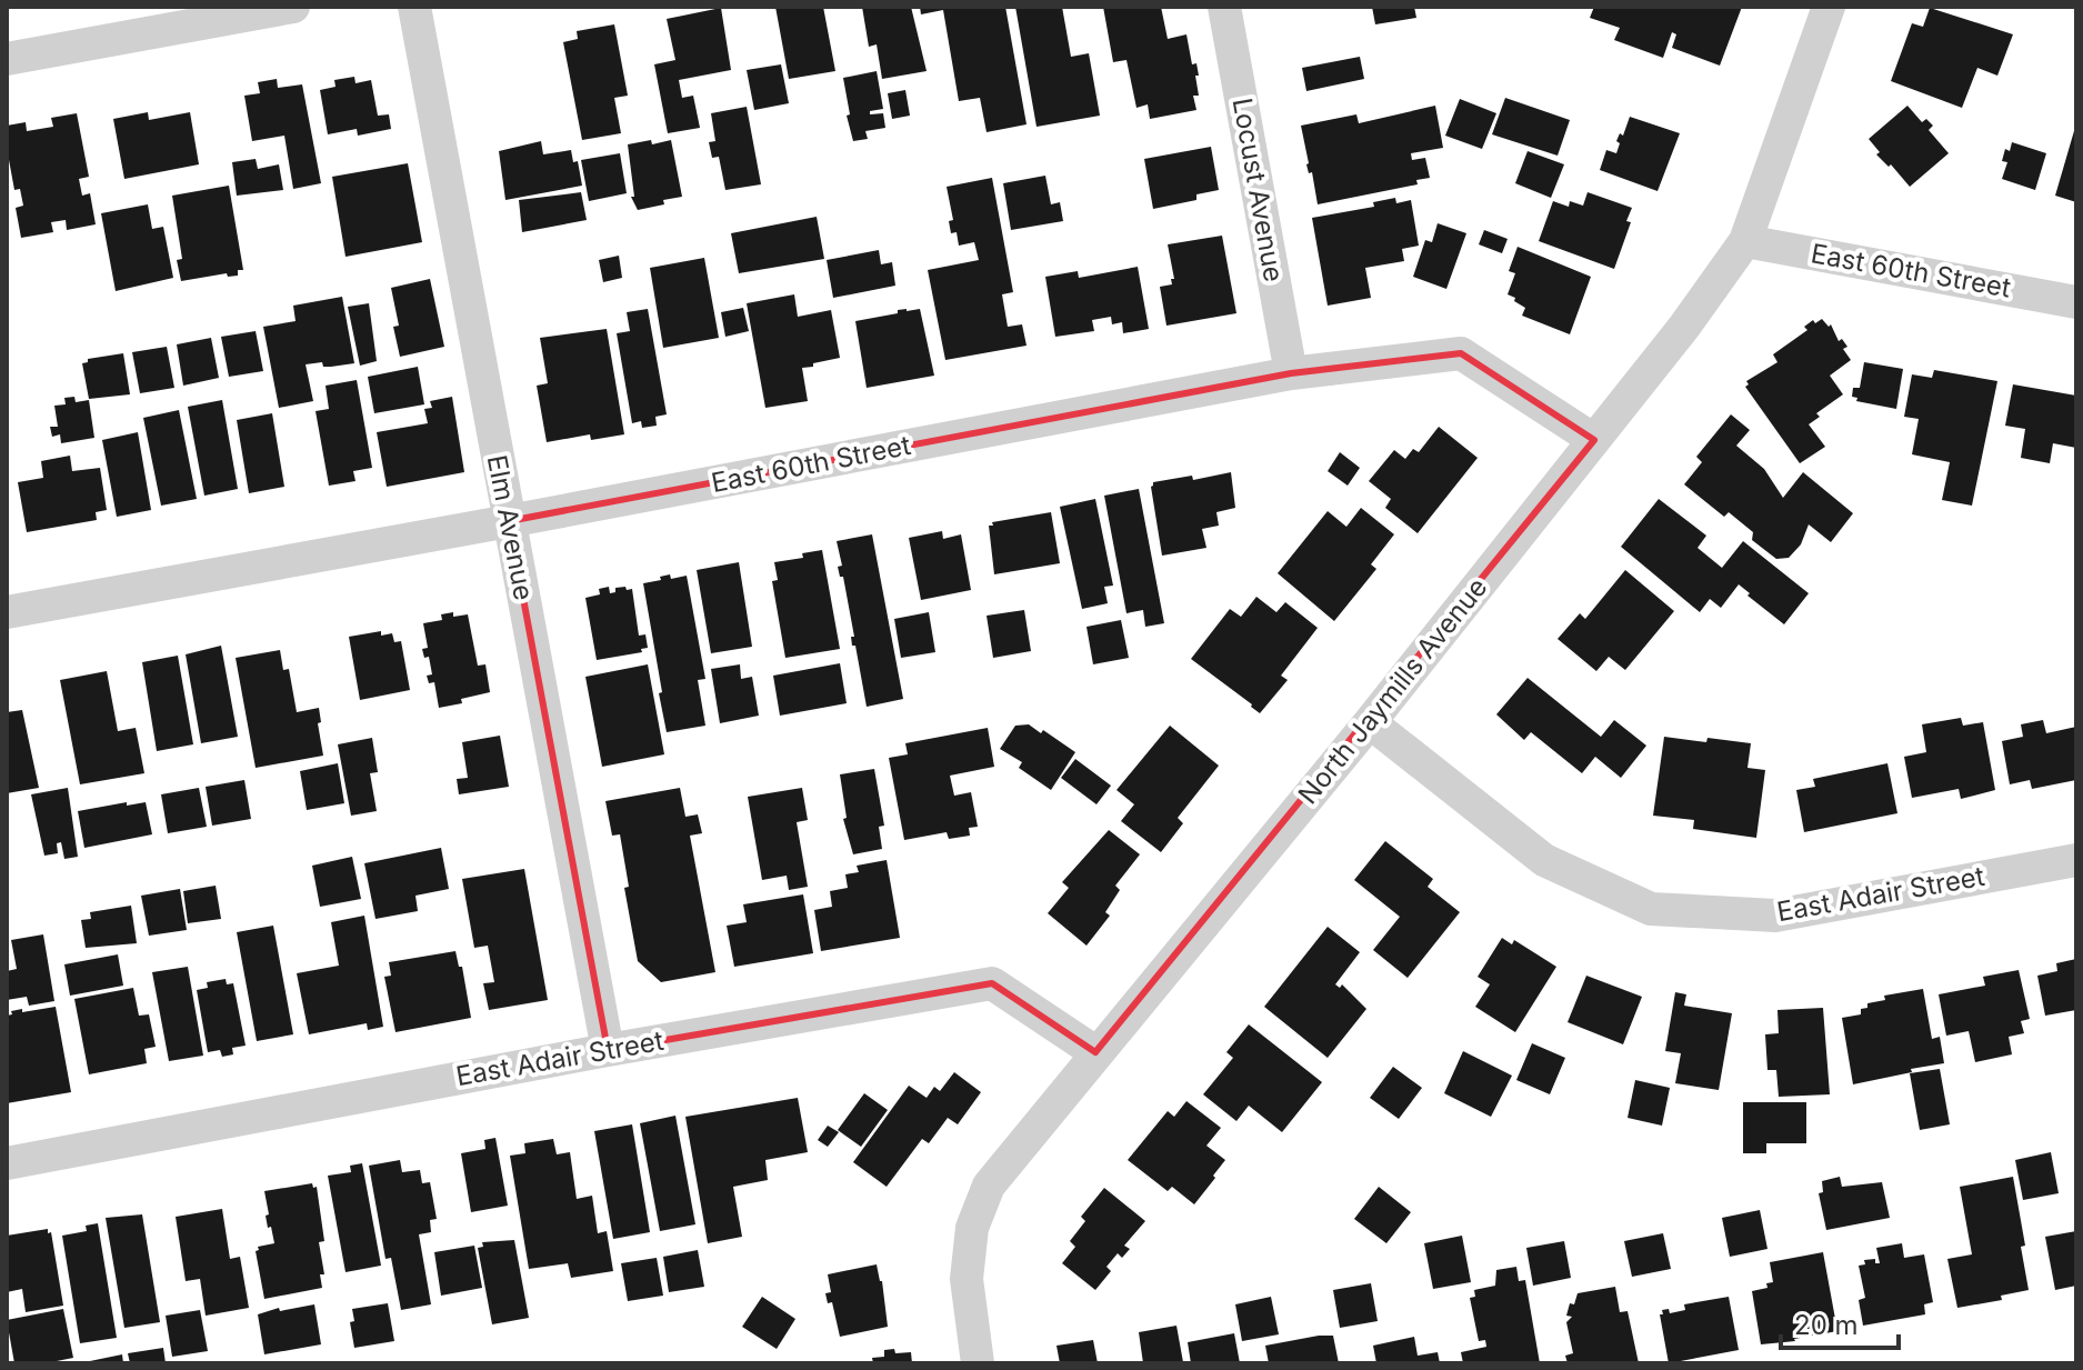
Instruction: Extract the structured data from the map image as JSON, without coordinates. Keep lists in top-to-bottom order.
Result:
{
  "streets": {
    "street": [
      "Locust Avenue",
      "East 60th Street",
      "Elm Avenue",
      "North Jaymills Avenue",
      "East Adair Street"
    ]
  },
  "crossings": [
    ["Locust Avenue", "East 60th Street"],
    ["East 60th Street", "Elm Avenue"],
    ["East 60th Street", "North Jaymills Avenue"],
    ["Elm Avenue", "East Adair Street"],
    ["North Jaymills Avenue", "East Adair Street"]
  ],
  "scale_bar": "20 m"
}
